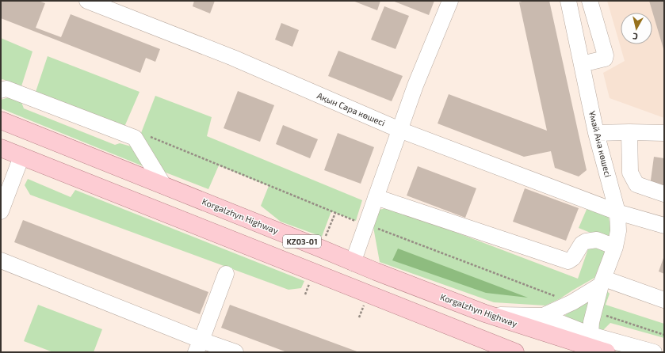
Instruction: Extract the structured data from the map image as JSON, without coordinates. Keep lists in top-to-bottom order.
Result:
{
  "streets": {
    "main road": ["Korgalzhyn Highway", "KZ03-01"],
    "street": ["Ақын Сара көшесі", "Ұмай Ана көшесі"]
  },
  "crossings": [
    ["Ақын Сара көшесі", "Ұмай Ана көшесі"]
  ],
  "north": "bottom"
}
